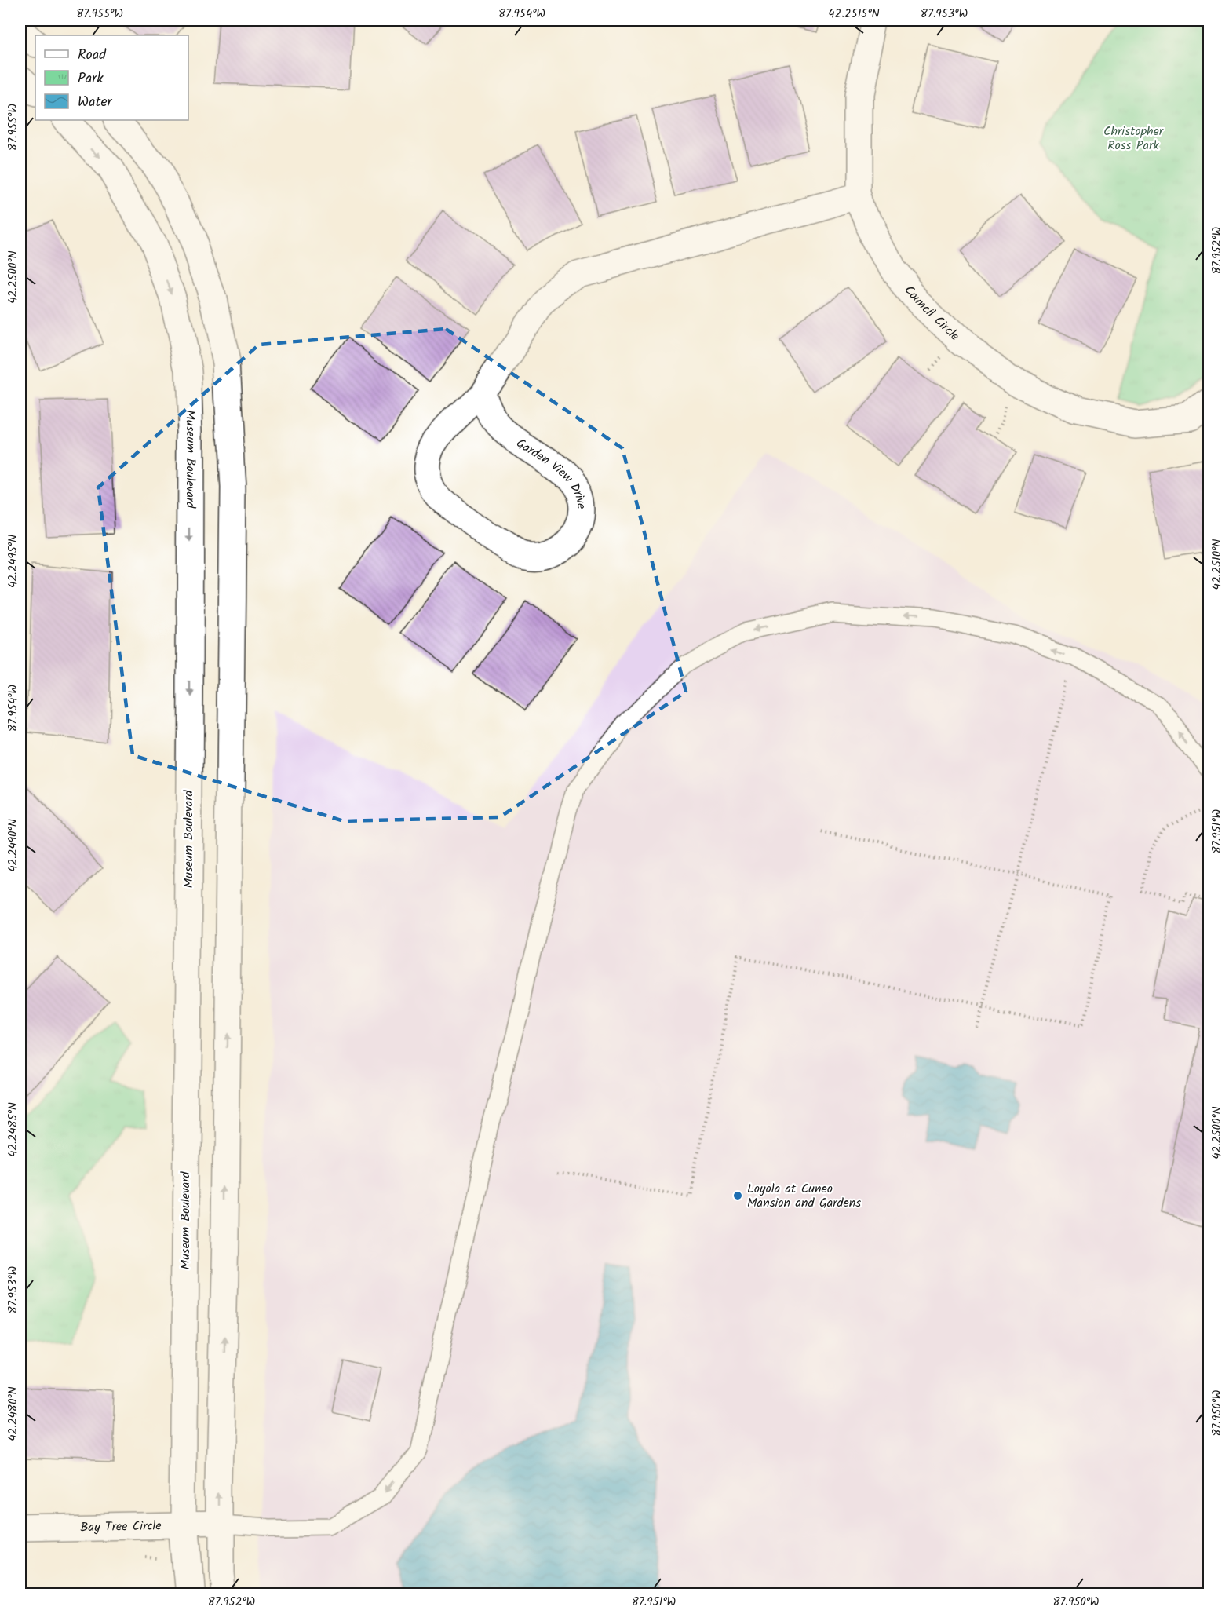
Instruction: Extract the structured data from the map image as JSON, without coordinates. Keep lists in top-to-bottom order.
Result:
{
  "streets": {
    "street": [
      "Council Circle",
      "Museum Boulevard",
      "Garden View Drive",
      "Bay Tree Circle"
    ]
  },
  "crossings": [
    ["Council Circle", "Garden View Drive"],
    ["Museum Boulevard", "Bay Tree Circle"]
  ],
  "parks": ["Christopher Ross Park"],
  "places": ["Loyola at Cuneo Mansion and Gardens"],
  "legend": ["Road", "Park", "Water"],
  "coordinates": [
    "87.955°W",
    "87.954°W",
    "42.2515°N",
    "87.953°W",
    "87.952°W",
    "42.2500°N",
    "42.2495°N",
    "42.2510°N",
    "87.951°W",
    "42.2490°N",
    "42.2485°N",
    "87.950°W",
    "42.2480°N"
  ]
}
